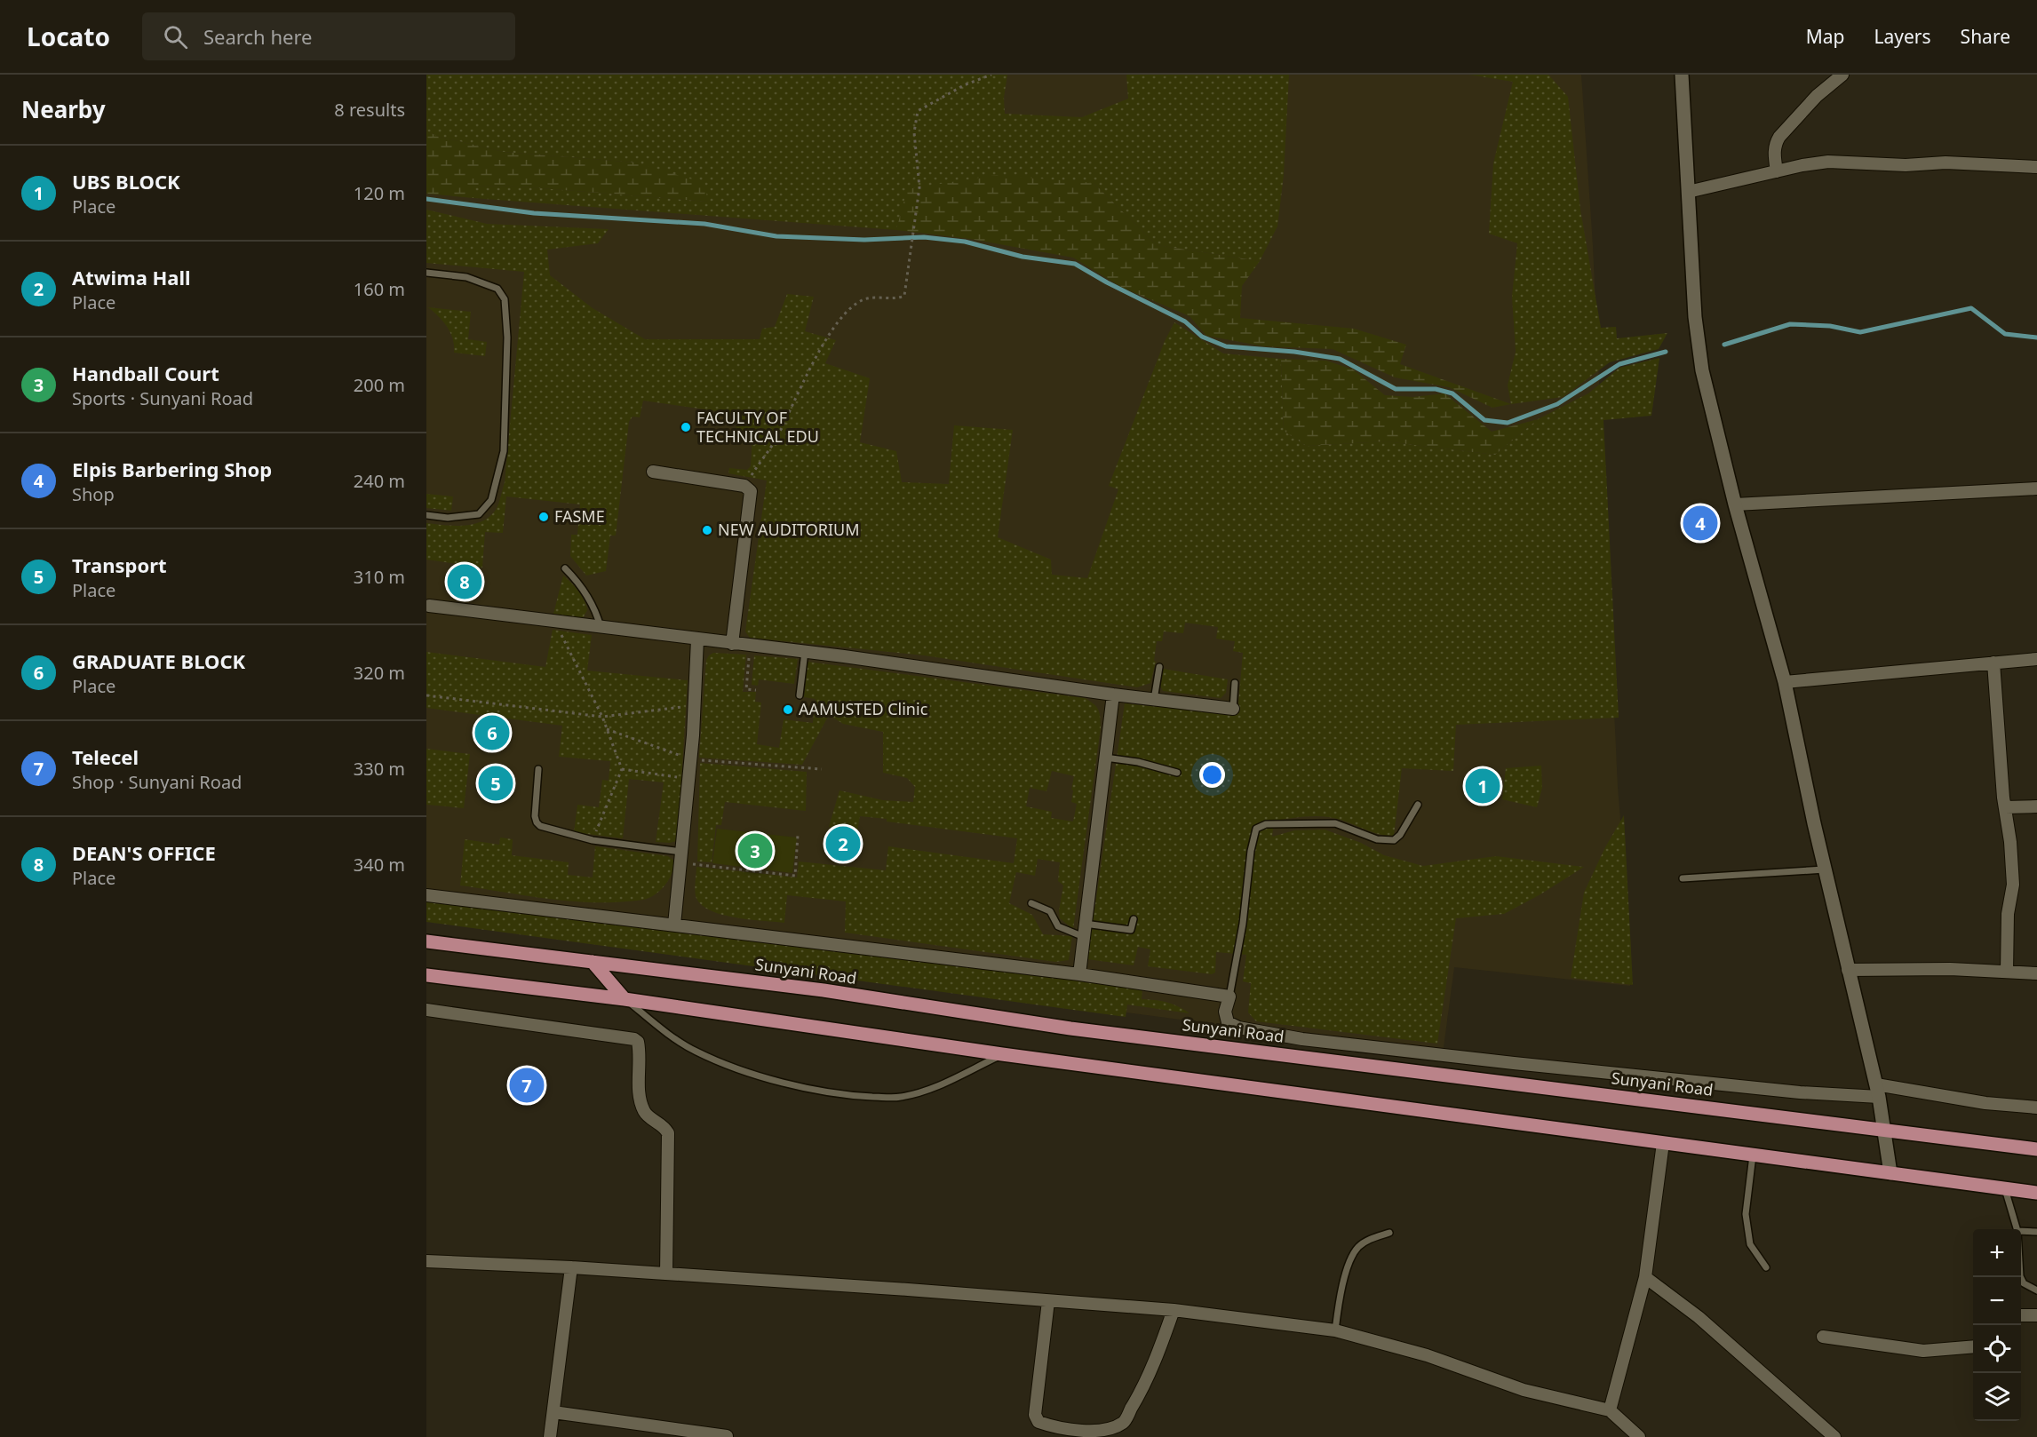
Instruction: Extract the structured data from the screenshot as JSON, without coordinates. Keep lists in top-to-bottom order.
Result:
{
  "streets": {
    "main road": ["Sunyani Road"]
  },
  "places": [
    "FACULTY OF TECHNICAL EDU",
    "FASME",
    "NEW AUDITORIUM",
    "AAMUSTED Clinic"
  ],
  "page": {
    "header": "Locato",
    "search": "Search here",
    "nav": ["Map", "Layers", "Share"],
    "heading": ["Nearby", "8 results"],
    "list": [
      {
        "mark": "1",
        "name": "UBS BLOCK",
        "note": "Place",
        "value": "120 m"
      },
      {
        "mark": "2",
        "name": "Atwima Hall",
        "note": "Place",
        "value": "160 m"
      },
      {
        "mark": "3",
        "name": "Handball Court",
        "note": "Sports · Sunyani Road",
        "value": "200 m"
      },
      {
        "mark": "4",
        "name": "Elpis Barbering Shop",
        "note": "Shop",
        "value": "240 m"
      },
      {
        "mark": "5",
        "name": "Transport",
        "note": "Place",
        "value": "310 m"
      },
      {
        "mark": "6",
        "name": "GRADUATE BLOCK",
        "note": "Place",
        "value": "320 m"
      },
      {
        "mark": "7",
        "name": "Telecel",
        "note": "Shop · Sunyani Road",
        "value": "330 m"
      },
      {
        "mark": "8",
        "name": "DEAN'S OFFICE",
        "note": "Place",
        "value": "340 m"
      }
    ],
    "pins": [
      "4",
      "8",
      "6",
      "5",
      "1",
      "2",
      "3",
      "7"
    ],
    "map_buttons": ["+", "−"]
  }
}
